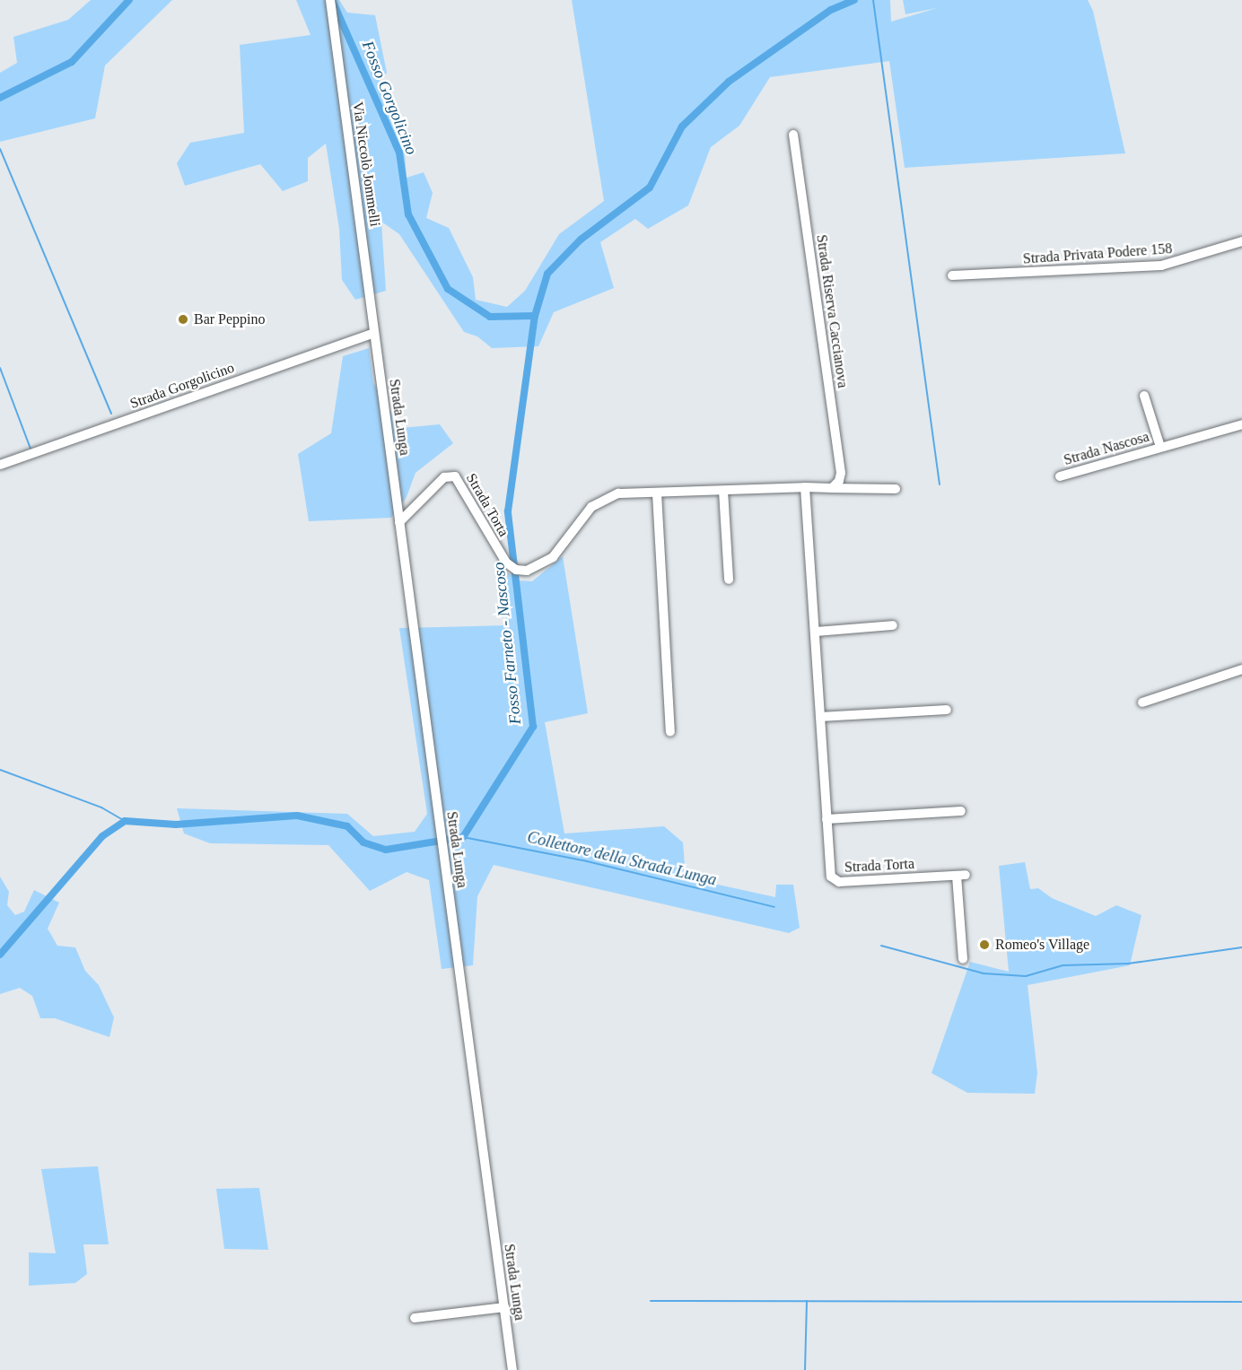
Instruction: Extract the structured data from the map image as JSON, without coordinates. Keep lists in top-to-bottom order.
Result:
{
  "streets": {
    "street": [
      "Via Niccolò Jommelli",
      "Strada Privata Podere 158",
      "Strada Riserva Caccianova",
      "Strada Gorgolicino",
      "Strada Lunga",
      "Strada Nascosa",
      "Strada Torta"
    ]
  },
  "crossings": [
    ["Via Niccolò Jommelli", "Strada Gorgolicino"],
    ["Via Niccolò Jommelli", "Strada Lunga"],
    ["Strada Gorgolicino", "Strada Lunga"],
    ["Strada Lunga", "Strada Torta"]
  ],
  "water": ["Fosso Gorgolicino", "Fosso Farneto - Nascoso", "Collettore della Strada Lunga"],
  "places": ["Bar Peppino", "Romeo's Village"]
}
